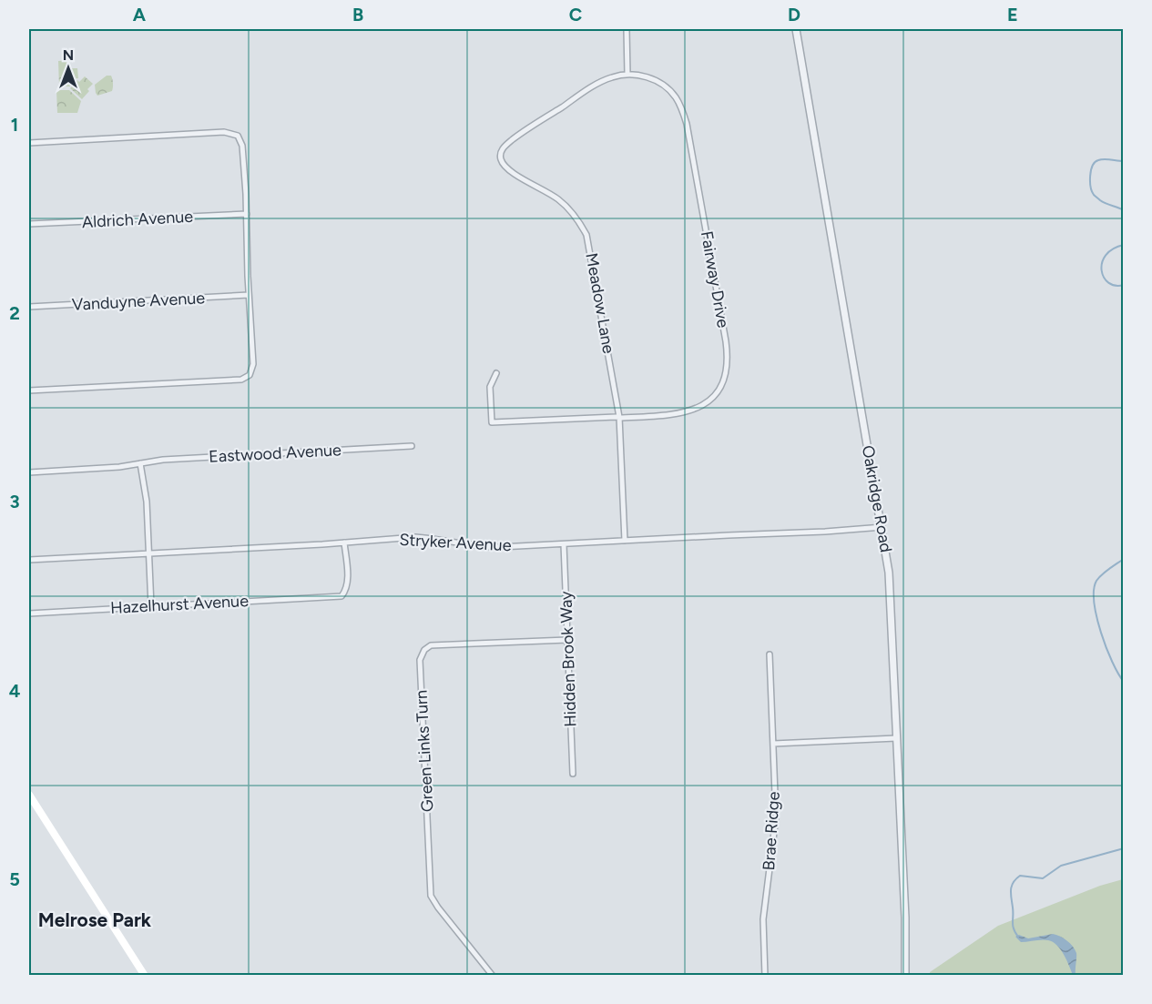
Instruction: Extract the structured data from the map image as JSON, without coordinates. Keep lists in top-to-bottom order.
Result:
{
  "streets": {
    "street": [
      "Aldrich Avenue",
      "Fairway Drive",
      "Vanduyne Avenue",
      "Meadow Lane",
      "Eastwood Avenue",
      "Oakridge Road",
      "Stryker Avenue",
      "Hazelhurst Avenue",
      "Hidden Brook Way",
      "Green Links Turn",
      "Brae Ridge"
    ]
  },
  "crossings": [
    ["Fairway Drive", "Meadow Lane"],
    ["Meadow Lane", "Stryker Avenue"],
    ["Oakridge Road", "Stryker Avenue"],
    ["Stryker Avenue", "Hazelhurst Avenue"],
    ["Stryker Avenue", "Hidden Brook Way"],
    ["Hidden Brook Way", "Green Links Turn"]
  ],
  "districts": ["Melrose Park"],
  "north": "top",
  "grid": {
    "columns": [
      "A",
      "B",
      "C",
      "D",
      "E"
    ],
    "rows": [
      "1",
      "2",
      "3",
      "4",
      "5"
    ]
  }
}
